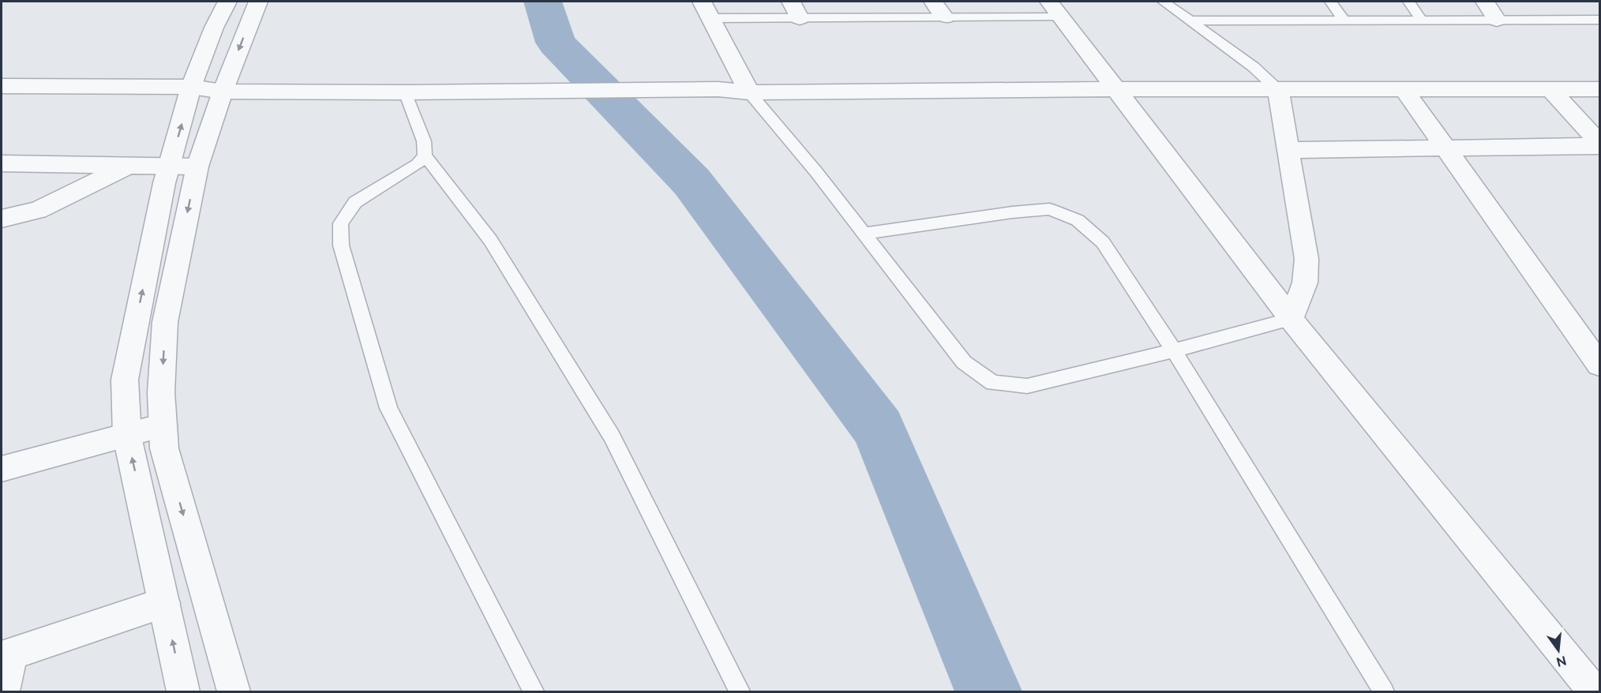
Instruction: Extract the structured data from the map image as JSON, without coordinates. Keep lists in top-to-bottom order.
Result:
{
  "north": "bottom"
}
